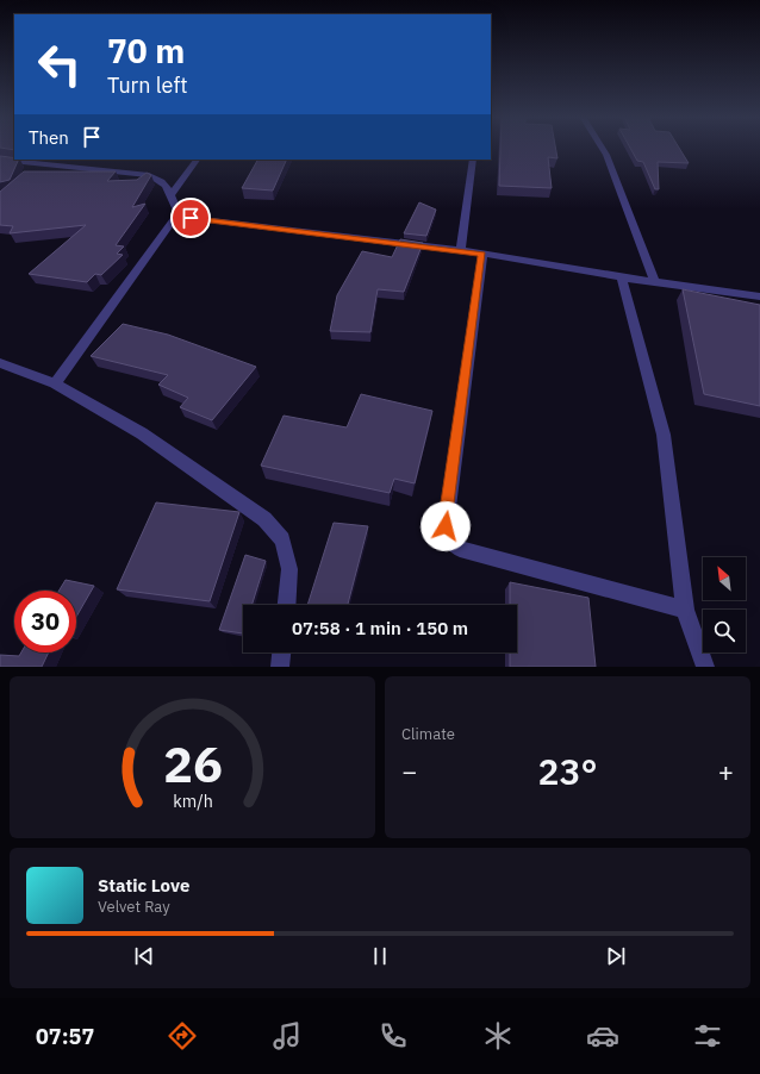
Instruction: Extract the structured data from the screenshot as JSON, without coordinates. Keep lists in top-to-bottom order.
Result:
{
  "north": "top left",
  "page": {
    "turn": ["70 m", "Turn left"],
    "then": "Then",
    "limit": "30",
    "trip": "07:58 · 1 min · 150 m",
    "tile": "Climate",
    "heat": ["−", "23°", "+"],
    "song": ["Static Love", "Velvet Ray"],
    "tabs": "07:57",
    "gauge": ["26", "km/h"]
  }
}
